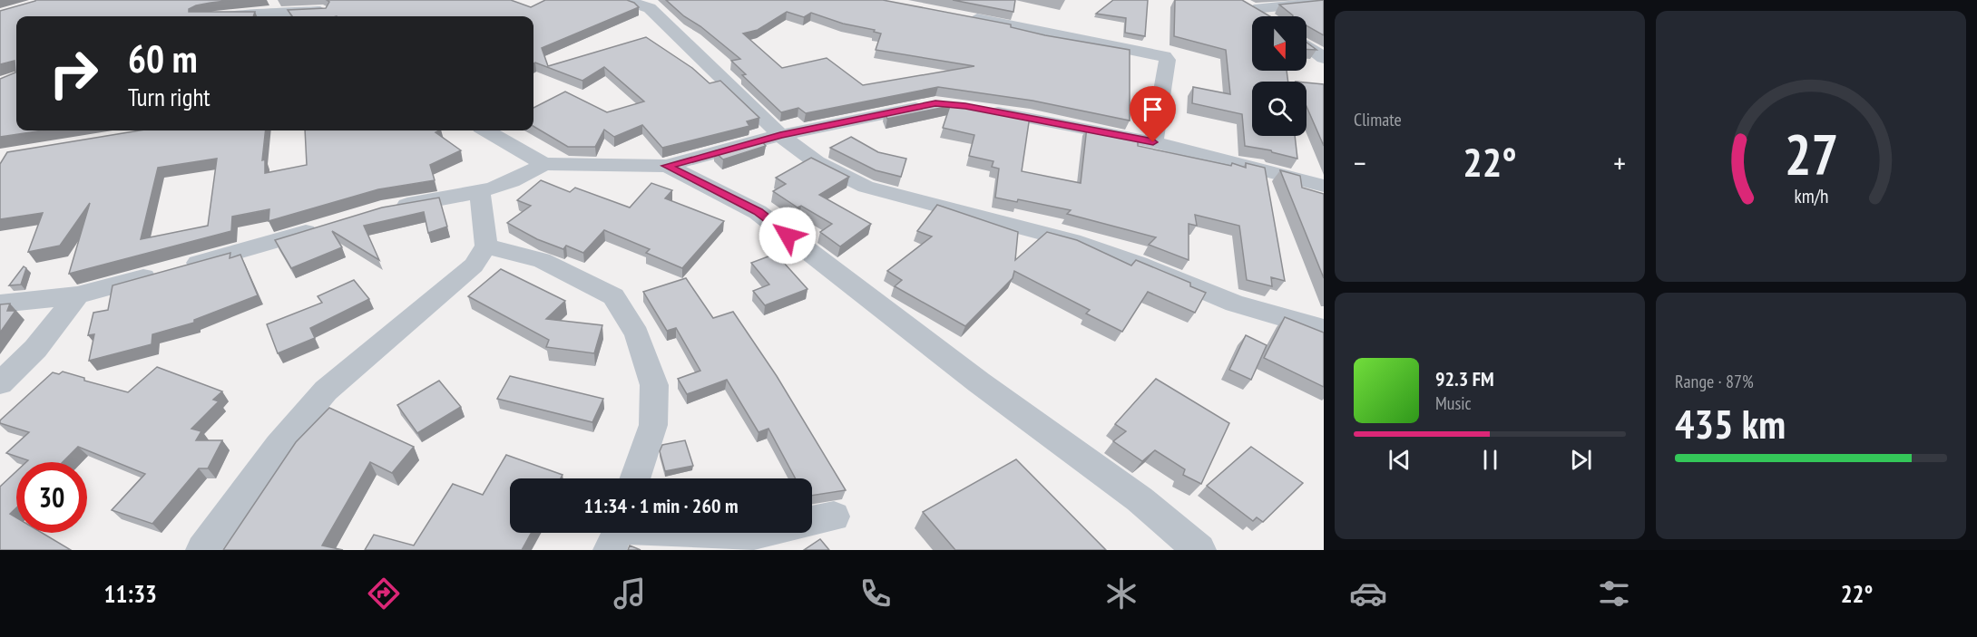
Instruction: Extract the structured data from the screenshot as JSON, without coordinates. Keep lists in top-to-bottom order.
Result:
{
  "north": "bottom",
  "page": {
    "tile": [
      "Climate",
      ["Range · 87%", "435 km"]
    ],
    "turn": ["60 m", "Turn right"],
    "heat": ["−", "22°", "+"],
    "song": ["92.3 FM", "Music"],
    "limit": "30",
    "trip": "11:34 · 1 min · 260 m",
    "tabs": ["11:33", "22°"],
    "gauge": ["27", "km/h"]
  }
}
